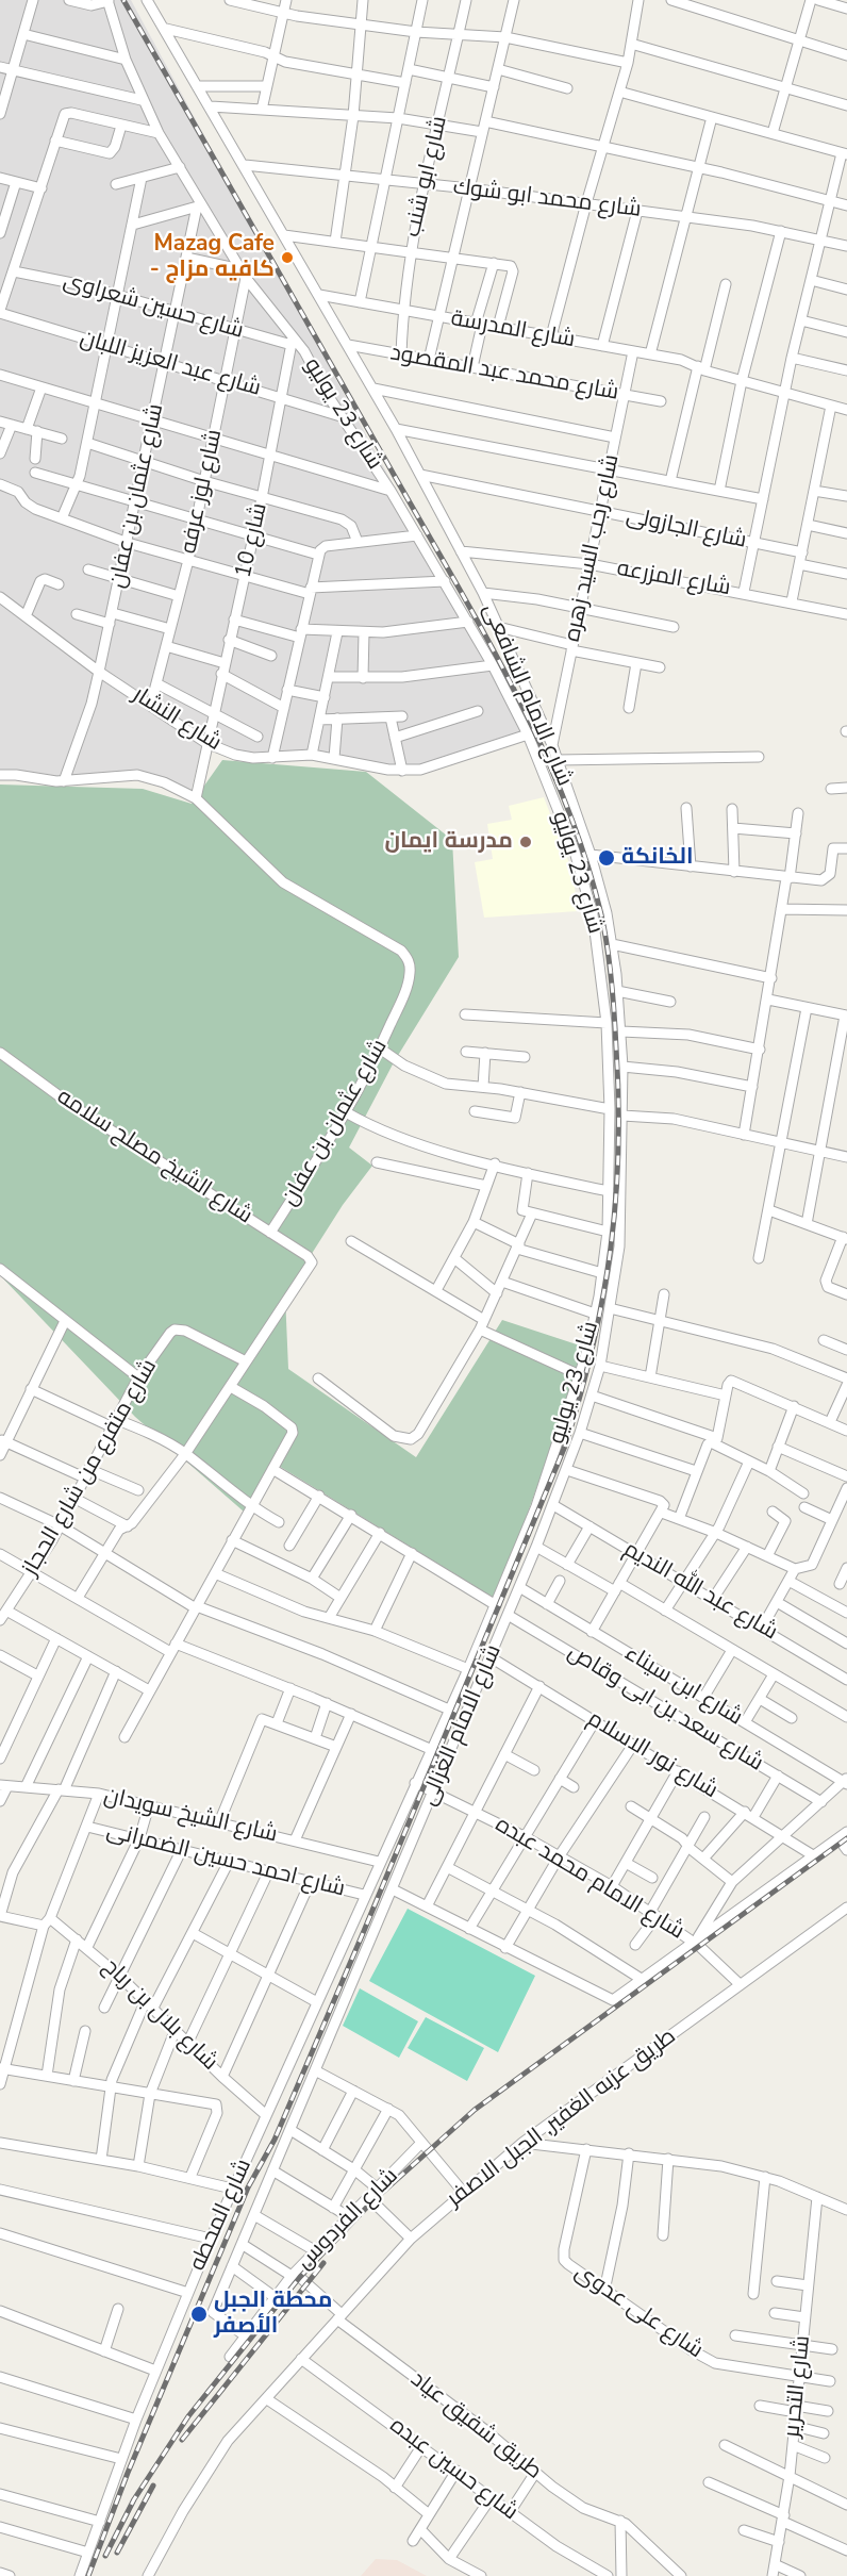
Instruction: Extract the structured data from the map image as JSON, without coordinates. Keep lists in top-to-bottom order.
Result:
{
  "streets": {
    "street": [
      "شارع ابو شنب",
      "شارع محمد ابو شوك",
      "شارع حسين شعراوى",
      "شارع المدرسة",
      "شارع عبد العزيز اللبان",
      "شارع محمد عبد المقصود",
      "شارع 23 يوليو",
      "شارع لوز عرفه",
      "شارع عثمان بن عفان",
      "شارع الجازولى",
      "شارع 10",
      "شارع رجب السيد زهره",
      "شارع المزرعه",
      "شارع الامام الشافعى",
      "شارع النشار",
      "شارع الشيخ مصلح سلامه",
      "شارع متفرع من شارع الحجاز",
      "شارع عبد الله النديم",
      "شارع ابن سيناء",
      "شارع سعد بن ابى وقاص",
      "شارع الامام الغزالى",
      "شارع نور الاسلام",
      "شارع الشيخ سويدان",
      "شارع احمد حسين الضمرانى",
      "شارع الامام محمد عبده",
      "شارع بلال بن رباح",
      "طريق عزبه الغفير, الجبل الاصفر",
      "شارع المحطه",
      "شارع الفردوس",
      "شارع على عدوى",
      "شارع التحرير",
      "طريق شفيق عياد",
      "شارع حسين عبده"
    ]
  },
  "crossings": [
    ["شارع ابو شنب", "شارع محمد ابو شوك"],
    ["شارع ابو شنب", "شارع المدرسة"],
    ["شارع ابو شنب", "شارع محمد عبد المقصود"],
    ["شارع محمد ابو شوك", "شارع 23 يوليو"],
    ["شارع حسين شعراوى", "شارع 23 يوليو"],
    ["شارع حسين شعراوى", "شارع لوز عرفه"],
    ["شارع حسين شعراوى", "شارع عثمان بن عفان"],
    ["شارع حسين شعراوى", "شارع 10"],
    ["شارع المدرسة", "شارع 23 يوليو"],
    ["شارع المدرسة", "شارع رجب السيد زهره"],
    ["شارع عبد العزيز اللبان", "شارع 23 يوليو"],
    ["شارع عبد العزيز اللبان", "شارع لوز عرفه"],
    ["شارع عبد العزيز اللبان", "شارع عثمان بن عفان"],
    ["شارع عبد العزيز اللبان", "شارع 10"],
    ["شارع محمد عبد المقصود", "شارع 23 يوليو"],
    ["شارع محمد عبد المقصود", "شارع رجب السيد زهره"],
    ["شارع 23 يوليو", "شارع لوز عرفه"],
    ["شارع 23 يوليو", "شارع عثمان بن عفان"],
    ["شارع 23 يوليو", "شارع الجازولى"],
    ["شارع 23 يوليو", "شارع 10"],
    ["شارع 23 يوليو", "شارع الامام الشافعى"],
    ["شارع 23 يوليو", "شارع النشار"],
    ["شارع 23 يوليو", "شارع الشيخ سويدان"],
    ["شارع 23 يوليو", "شارع الامام محمد عبده"],
    ["شارع 23 يوليو", "شارع المحطه"],
    ["شارع لوز عرفه", "شارع النشار"],
    ["شارع عثمان بن عفان", "شارع 10"],
    ["شارع عثمان بن عفان", "شارع النشار"],
    ["شارع عثمان بن عفان", "شارع الشيخ مصلح سلامه"],
    ["شارع الجازولى", "شارع رجب السيد زهره"],
    ["شارع الجازولى", "شارع الامام الشافعى"],
    ["شارع 10", "شارع النشار"],
    ["شارع رجب السيد زهره", "شارع المزرعه"],
    ["شارع رجب السيد زهره", "شارع الامام الشافعى"],
    ["شارع المزرعه", "شارع الامام الشافعى"],
    ["شارع الامام الشافعى", "شارع الامام الغزالى"],
    ["شارع الشيخ مصلح سلامه", "شارع متفرع من شارع الحجاز"],
    ["شارع عبد الله النديم", "شارع الامام الغزالى"],
    ["شارع ابن سيناء", "شارع الامام الغزالى"],
    ["شارع سعد بن ابى وقاص", "شارع الامام الغزالى"],
    ["شارع الامام الغزالى", "شارع نور الاسلام"],
    ["شارع الامام الغزالى", "شارع الامام محمد عبده"],
    ["شارع الامام الغزالى", "شارع الفردوس"],
    ["شارع الامام الغزالى", "طريق شفيق عياد"],
    ["شارع الشيخ سويدان", "شارع المحطه"],
    ["شارع احمد حسين الضمرانى", "شارع المحطه"],
    ["شارع الامام محمد عبده", "طريق عزبه الغفير, الجبل الاصفر"],
    ["شارع بلال بن رباح", "شارع المحطه"],
    ["طريق عزبه الغفير, الجبل الاصفر", "طريق شفيق عياد"],
    ["طريق عزبه الغفير, الجبل الاصفر", "شارع حسين عبده"],
    ["شارع الفردوس", "طريق شفيق عياد"],
    ["شارع على عدوى", "شارع التحرير"]
  ],
  "places": [
    "Mazag Cafe - كافيه مزاج",
    "مدرسة ايمان",
    "الخانكة",
    "محطة الجبل الأصفر"
  ]
}
